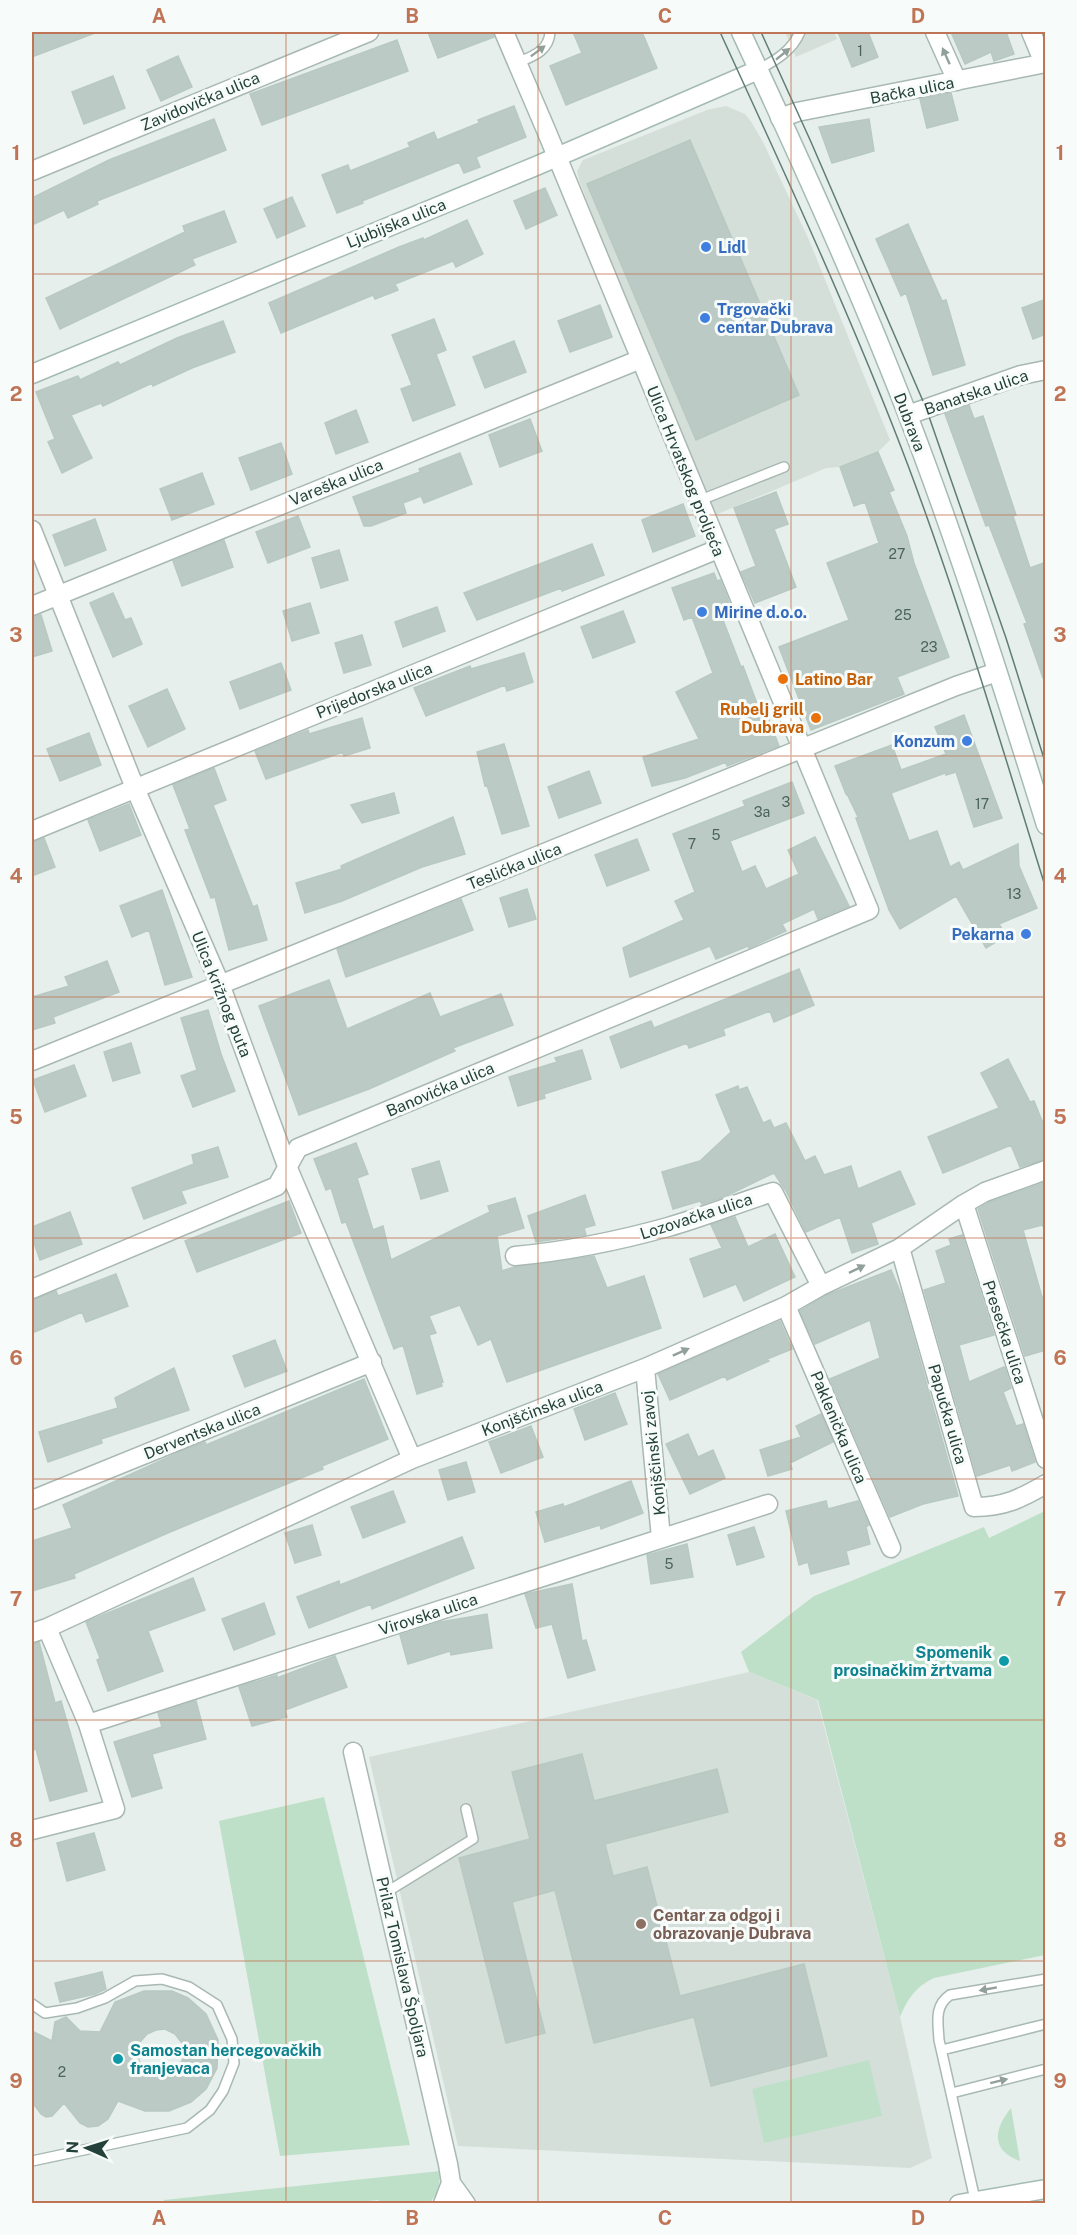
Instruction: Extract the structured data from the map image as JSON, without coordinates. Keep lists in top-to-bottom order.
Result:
{
  "streets": {
    "street": [
      "Bačka ulica",
      "Zavidovička ulica",
      "Ljubijska ulica",
      "Banatska ulica",
      "Dubrava",
      "Ulica Hrvatskog proljeća",
      "Vareška ulica",
      "Prijedorska ulica",
      "Teslićka ulica",
      "Ulica križnog puta",
      "Banovićka ulica",
      "Lozovačka ulica",
      "Presečka ulica",
      "Konjščinska ulica",
      "Papučka ulica",
      "Paklenička ulica",
      "Derventska ulica",
      "Konjščinski zavoj",
      "Virovska ulica",
      "Prilaz Tomislava Špoljara"
    ]
  },
  "crossings": [
    ["Bačka ulica", "Dubrava"],
    ["Ljubijska ulica", "Dubrava"],
    ["Ljubijska ulica", "Ulica Hrvatskog proljeća"],
    ["Banatska ulica", "Dubrava"],
    ["Dubrava", "Teslićka ulica"],
    ["Ulica Hrvatskog proljeća", "Vareška ulica"],
    ["Ulica Hrvatskog proljeća", "Prijedorska ulica"],
    ["Ulica Hrvatskog proljeća", "Teslićka ulica"],
    ["Ulica Hrvatskog proljeća", "Banovićka ulica"],
    ["Vareška ulica", "Ulica križnog puta"],
    ["Prijedorska ulica", "Ulica križnog puta"],
    ["Teslićka ulica", "Ulica križnog puta"],
    ["Ulica križnog puta", "Banovićka ulica"],
    ["Ulica križnog puta", "Konjščinska ulica"],
    ["Ulica križnog puta", "Derventska ulica"],
    ["Lozovačka ulica", "Konjščinska ulica"],
    ["Presečka ulica", "Konjščinska ulica"],
    ["Konjščinska ulica", "Papučka ulica"],
    ["Konjščinska ulica", "Paklenička ulica"],
    ["Konjščinska ulica", "Konjščinski zavoj"],
    ["Konjščinski zavoj", "Virovska ulica"]
  ],
  "places": [
    "Lidl",
    "Trgovački centar Dubrava",
    "Mirine d.o.o.",
    "Latino Bar",
    "Rubelj grill Dubrava",
    "Konzum",
    "Pekarna",
    "Spomenik prosinačkim žrtvama",
    "Centar za odgoj i obrazovanje Dubrava",
    "Samostan hercegovačkih franjevaca"
  ],
  "house_numbers": [
    "1",
    "27",
    "25",
    "23",
    "3",
    "17",
    "3a",
    "5",
    "7",
    "13",
    "5",
    "2"
  ],
  "north": "left",
  "grid": {
    "columns": [
      "A",
      "B",
      "C",
      "D"
    ],
    "rows": [
      "1",
      "2",
      "3",
      "4",
      "5",
      "6",
      "7",
      "8",
      "9"
    ]
  }
}
